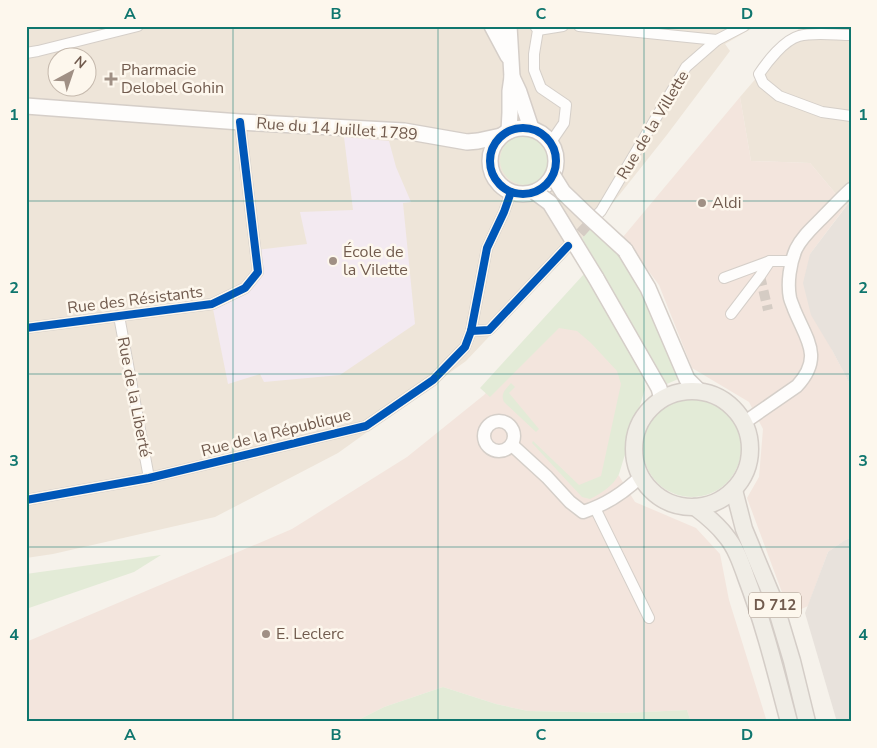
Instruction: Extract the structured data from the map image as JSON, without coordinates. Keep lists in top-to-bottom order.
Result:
{
  "streets": {
    "main road": ["Rue du 14 Juillet 1789", "D 712"],
    "street": [
      "Rue de la Villette",
      "Rue des Résistants",
      "Rue de la Liberté",
      "Rue de la République"
    ]
  },
  "crossings": [
    ["Rue du 14 Juillet 1789", "Rue des Résistants"],
    ["Rue du 14 Juillet 1789", "Rue de la République"],
    ["Rue des Résistants", "Rue de la Liberté"],
    ["Rue de la Liberté", "Rue de la République"]
  ],
  "places": {
    "health": ["Pharmacie Delobel Gohin"],
    "other": ["Aldi", "École de la Vilette", "E. Leclerc"]
  },
  "north": "top right",
  "grid": {
    "columns": [
      "A",
      "B",
      "C",
      "D"
    ],
    "rows": [
      "1",
      "2",
      "3",
      "4"
    ]
  }
}
